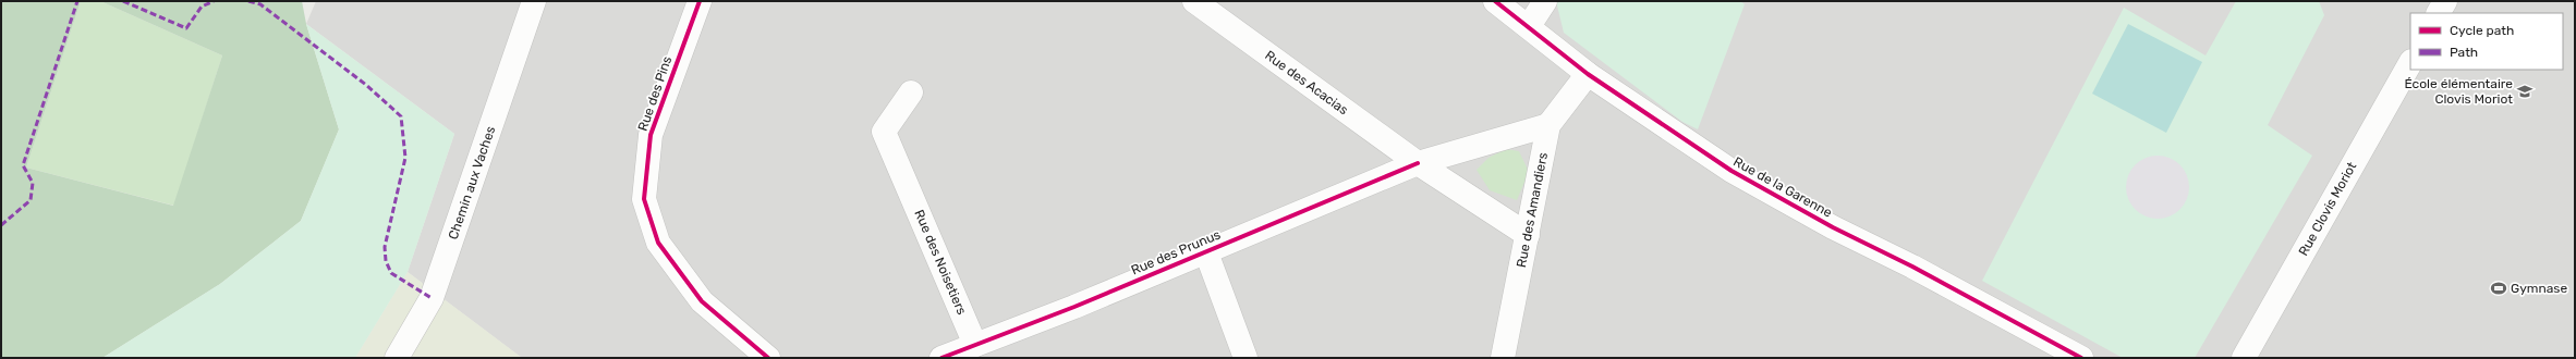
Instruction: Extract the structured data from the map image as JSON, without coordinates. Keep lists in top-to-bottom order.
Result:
{
  "streets": {
    "street": [
      "Rue des Acacias",
      "Rue des Pins",
      "Chemin aux Vaches",
      "Rue de la Garenne",
      "Rue Clovis Moriot",
      "Rue des Amandiers",
      "Rue des Prunus",
      "Rue des Noisetiers"
    ]
  },
  "crossings": [
    ["Rue des Acacias", "Rue des Amandiers"],
    ["Rue des Acacias", "Rue des Prunus"],
    ["Rue de la Garenne", "Rue des Amandiers"],
    ["Rue des Amandiers", "Rue des Prunus"],
    ["Rue des Prunus", "Rue des Noisetiers"]
  ],
  "places": {
    "school or university": ["École élémentaire Clovis Moriot"],
    "sports": ["Gymnase"]
  },
  "legend": ["Cycle path", "Path"]
}
